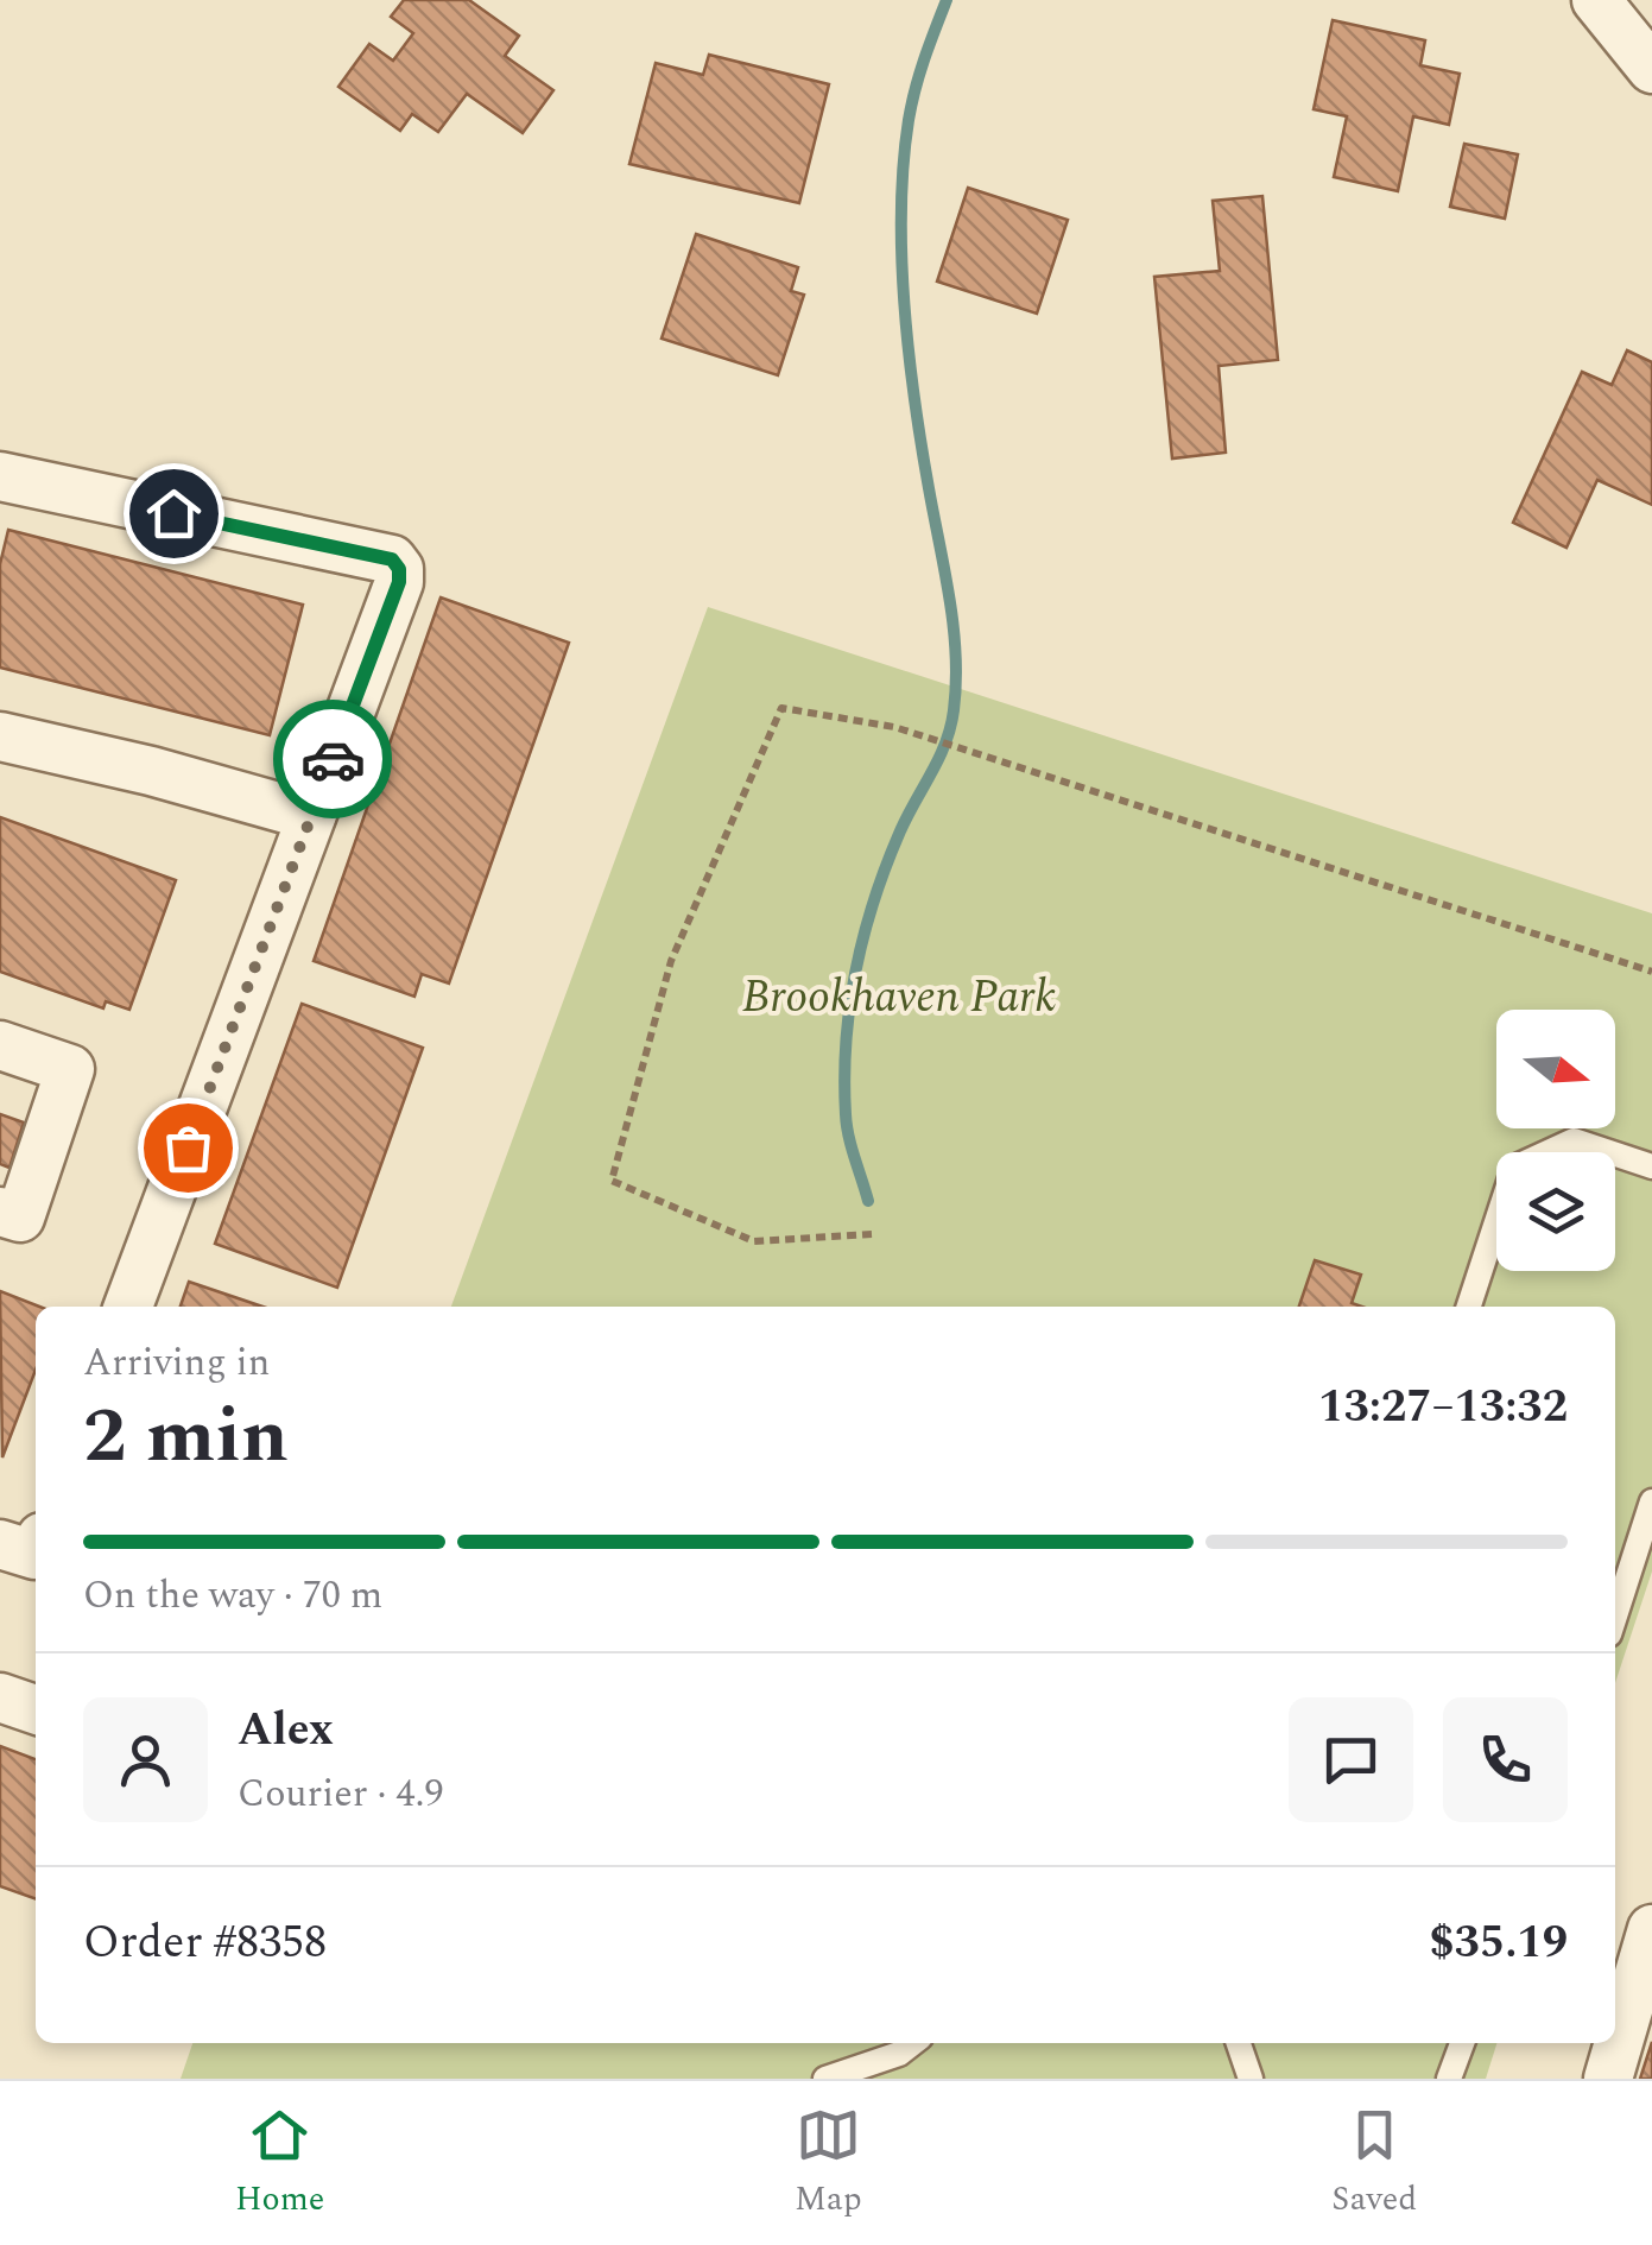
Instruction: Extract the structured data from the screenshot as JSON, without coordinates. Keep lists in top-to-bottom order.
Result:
{
  "parks": ["Brookhaven Park"],
  "north": "right",
  "page": {
    "heading": ["2 min", "Arriving in", "13:27–13:32"],
    "panel": [
      "Alex",
      "Courier · 4.9",
      "Order #8358",
      "$35.19"
    ],
    "bar": "On the way · 70 m",
    "tabs": ["Home", "Map", "Saved"]
  }
}
